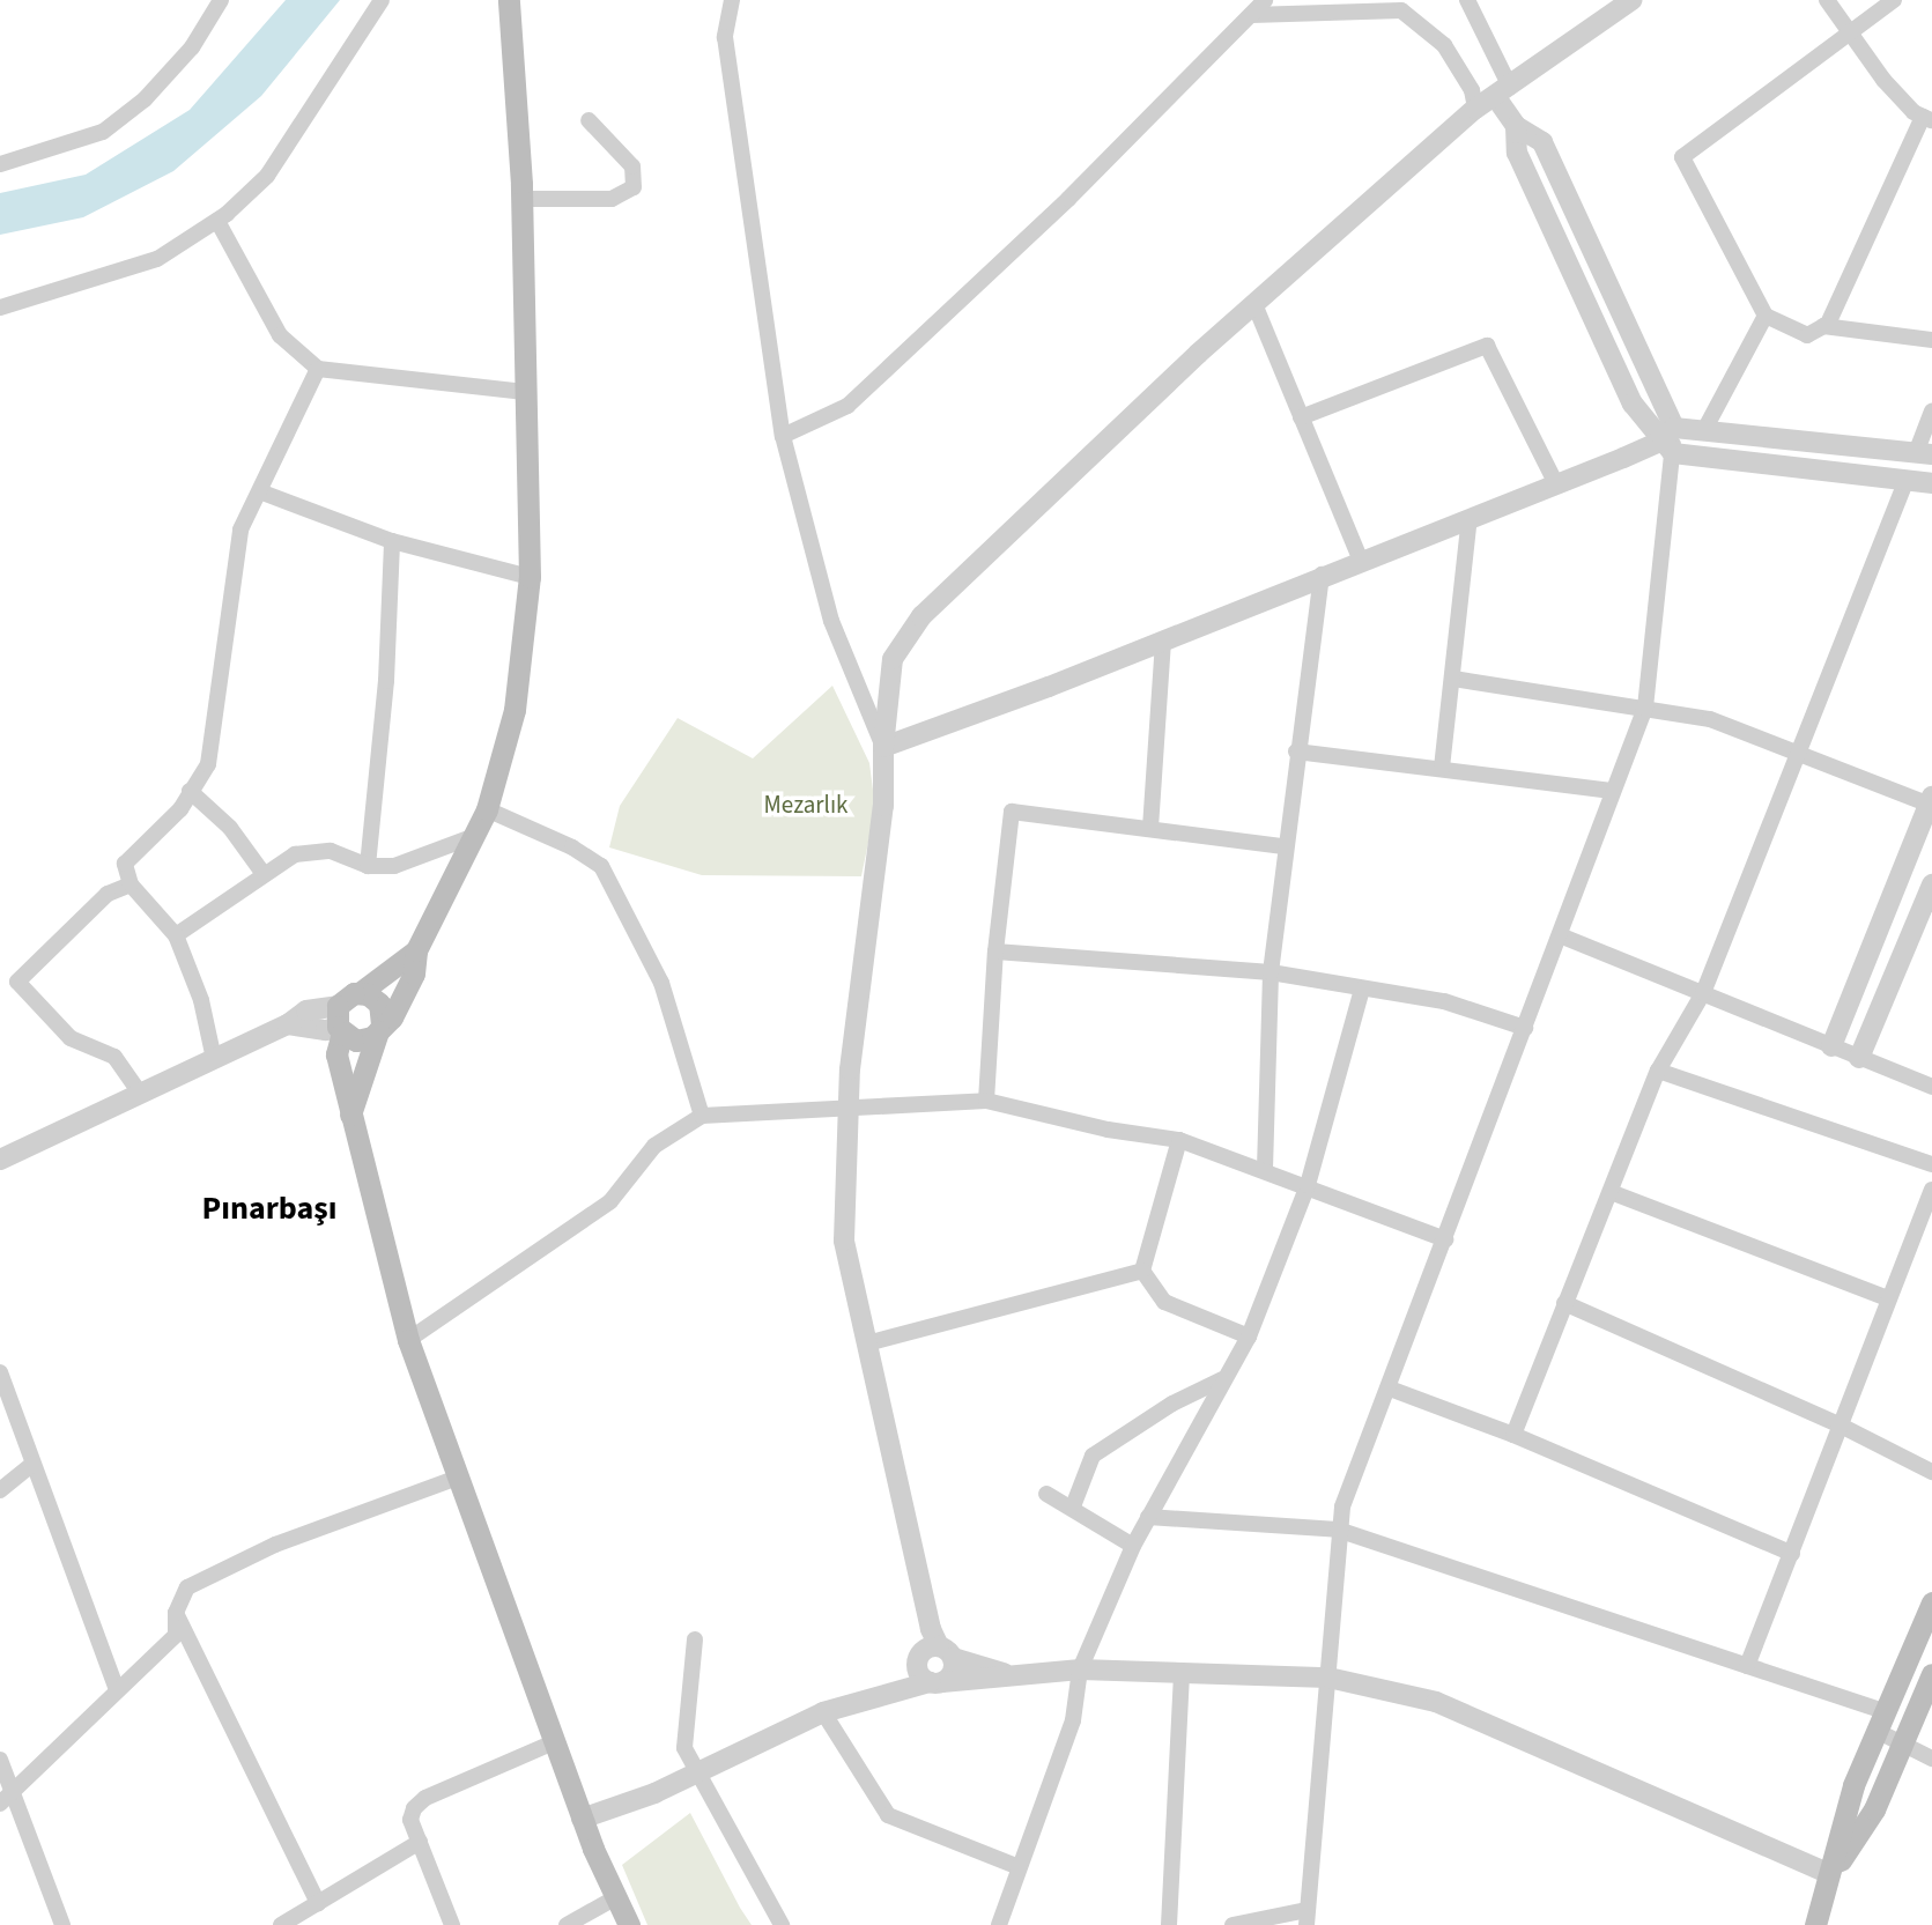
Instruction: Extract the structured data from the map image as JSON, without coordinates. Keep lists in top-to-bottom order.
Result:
{
  "districts": ["Pınarbaşı"],
  "parks": ["Mezarlık"]
}
